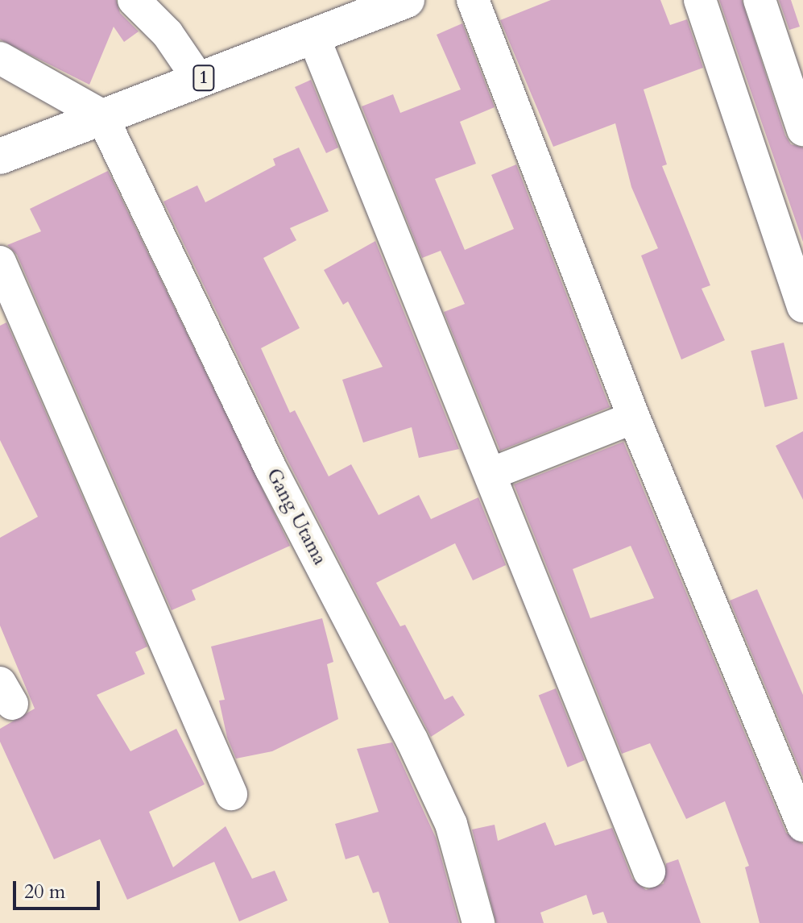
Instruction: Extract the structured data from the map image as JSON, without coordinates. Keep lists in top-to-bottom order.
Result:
{
  "streets": {
    "main road": ["1"],
    "street": ["Gang Utama"]
  },
  "crossings": [
    ["1", "Gang Utama"]
  ],
  "scale_bar": "20 m"
}
